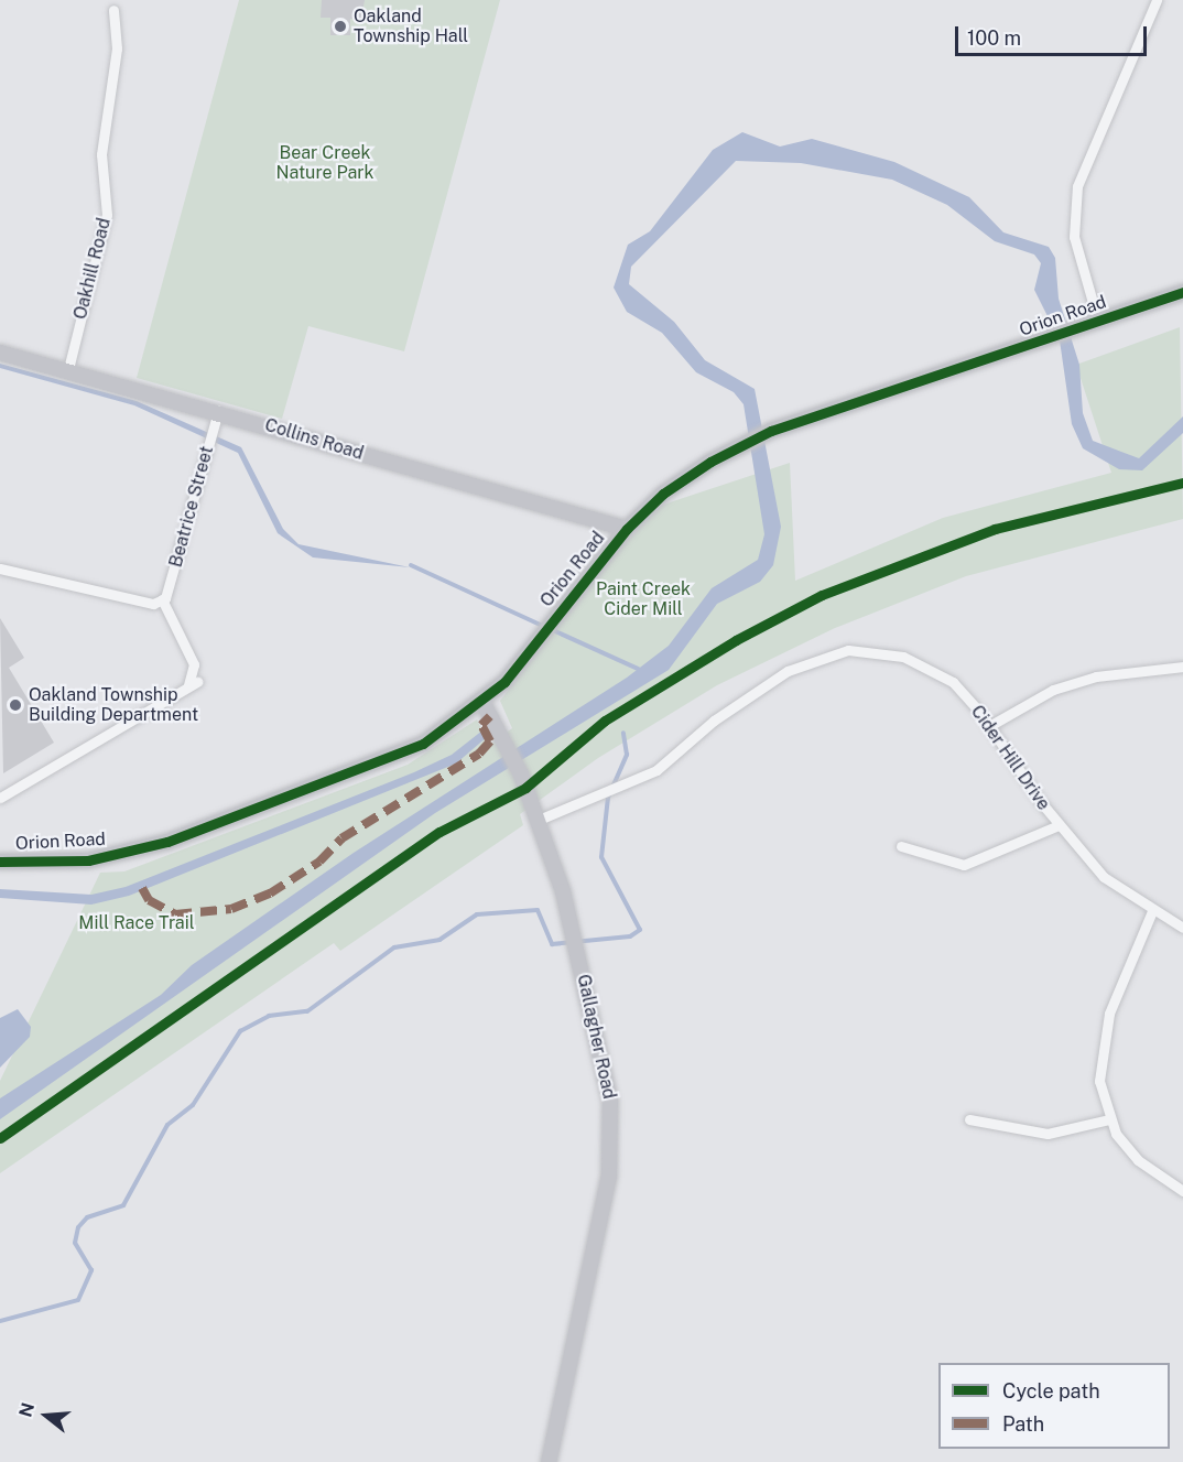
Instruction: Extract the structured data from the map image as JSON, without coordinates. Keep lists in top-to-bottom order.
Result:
{
  "streets": {
    "street": [
      "Oakhill Road",
      "Orion Road",
      "Collins Road",
      "Beatrice Street",
      "Cider Hill Drive",
      "Gallagher Road"
    ]
  },
  "crossings": [
    ["Oakhill Road", "Collins Road"],
    ["Orion Road", "Collins Road"],
    ["Orion Road", "Gallagher Road"],
    ["Collins Road", "Beatrice Street"],
    ["Cider Hill Drive", "Gallagher Road"]
  ],
  "parks": ["Bear Creek Nature Park", "Paint Creek Cider Mill", "Mill Race Trail"],
  "places": ["Oakland Township Hall", "Oakland Township Building Department"],
  "legend": ["Cycle path", "Path"],
  "scale_bar": "100 m",
  "north": "left"
}
